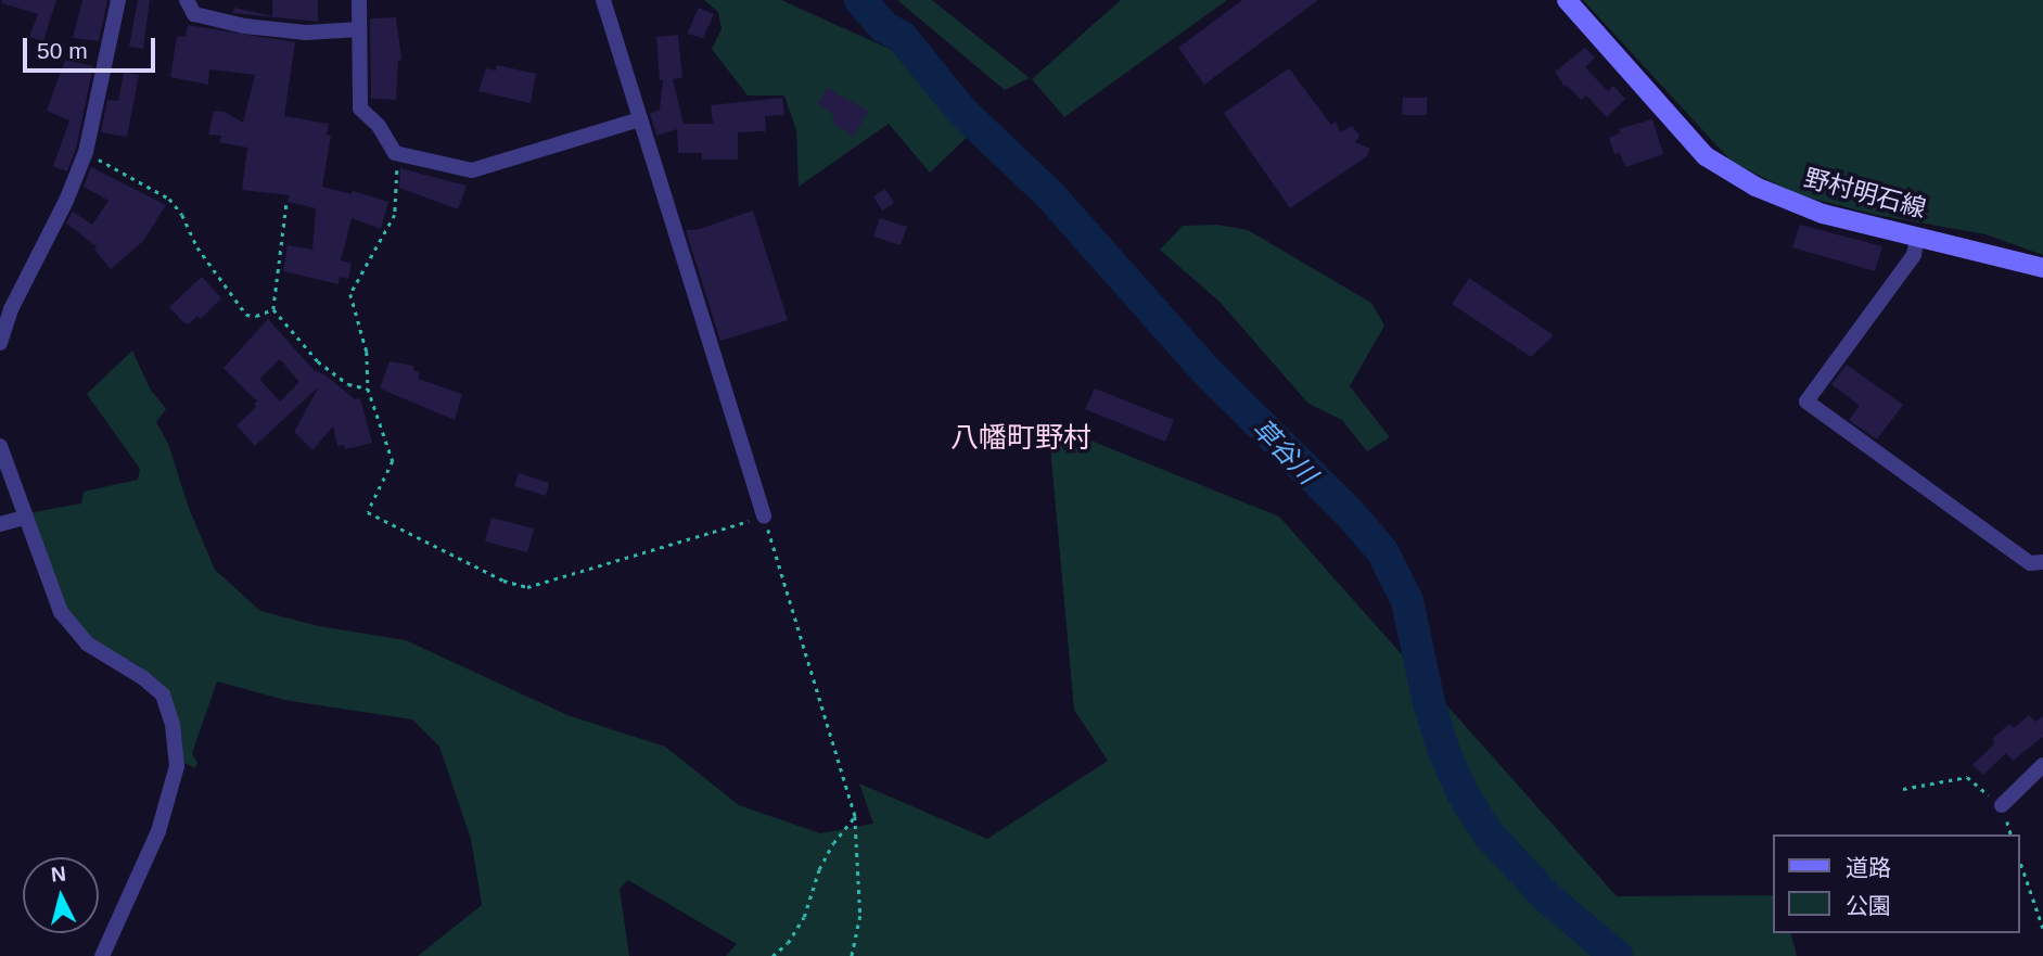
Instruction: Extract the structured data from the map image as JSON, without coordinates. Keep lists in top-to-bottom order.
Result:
{
  "streets": {
    "main road": ["野村明石線"]
  },
  "districts": ["八幡町野村"],
  "water": ["草谷川"],
  "legend": ["道路", "公園"],
  "scale_bar": "50 m",
  "north": "top"
}
